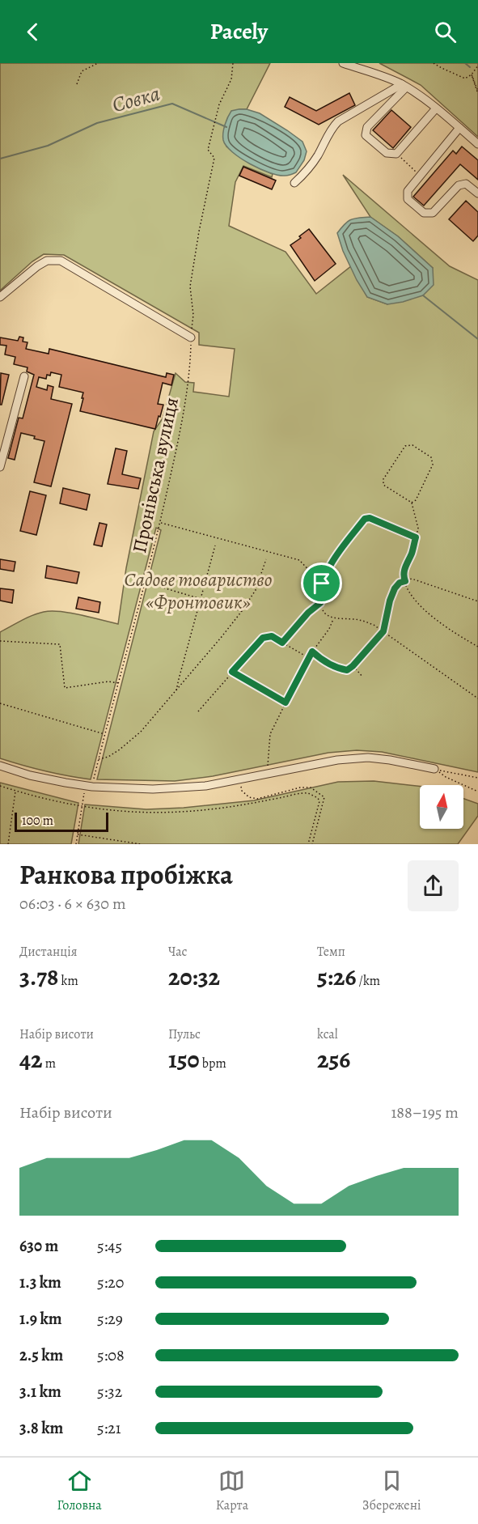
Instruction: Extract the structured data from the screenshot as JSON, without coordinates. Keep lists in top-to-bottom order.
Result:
{
  "streets": {
    "path": ["Пронівська вулиця"]
  },
  "water": ["Совка"],
  "parks": ["Садове товариство «Фронтовик»"],
  "scale_bar": "100 m",
  "north": "top",
  "page": {
    "header": "Pacely",
    "scale": "100 m",
    "heading": ["Ранкова пробіжка", "06:03 · 6 × 630 m"],
    "stats": [
      ["Дистанція", "3.78 km"],
      ["Час", "20:32"],
      ["Темп", "5:26 /km"],
      ["Набір висоти", "42 m"],
      ["Пульс", "150 bpm"],
      ["kcal", "256"]
    ],
    "chart": ["Набір висоти", "188–195 m"],
    "list": [
      {
        "name": "630 m",
        "note": "5:45"
      },
      {
        "name": "1.3 km",
        "note": "5:20"
      },
      {
        "name": "1.9 km",
        "note": "5:29"
      },
      {
        "name": "2.5 km",
        "note": "5:08"
      },
      {
        "name": "3.1 km",
        "note": "5:32"
      },
      {
        "name": "3.8 km",
        "note": "5:21"
      }
    ],
    "tabs": ["Головна", "Карта", "Збережені"]
  }
}
